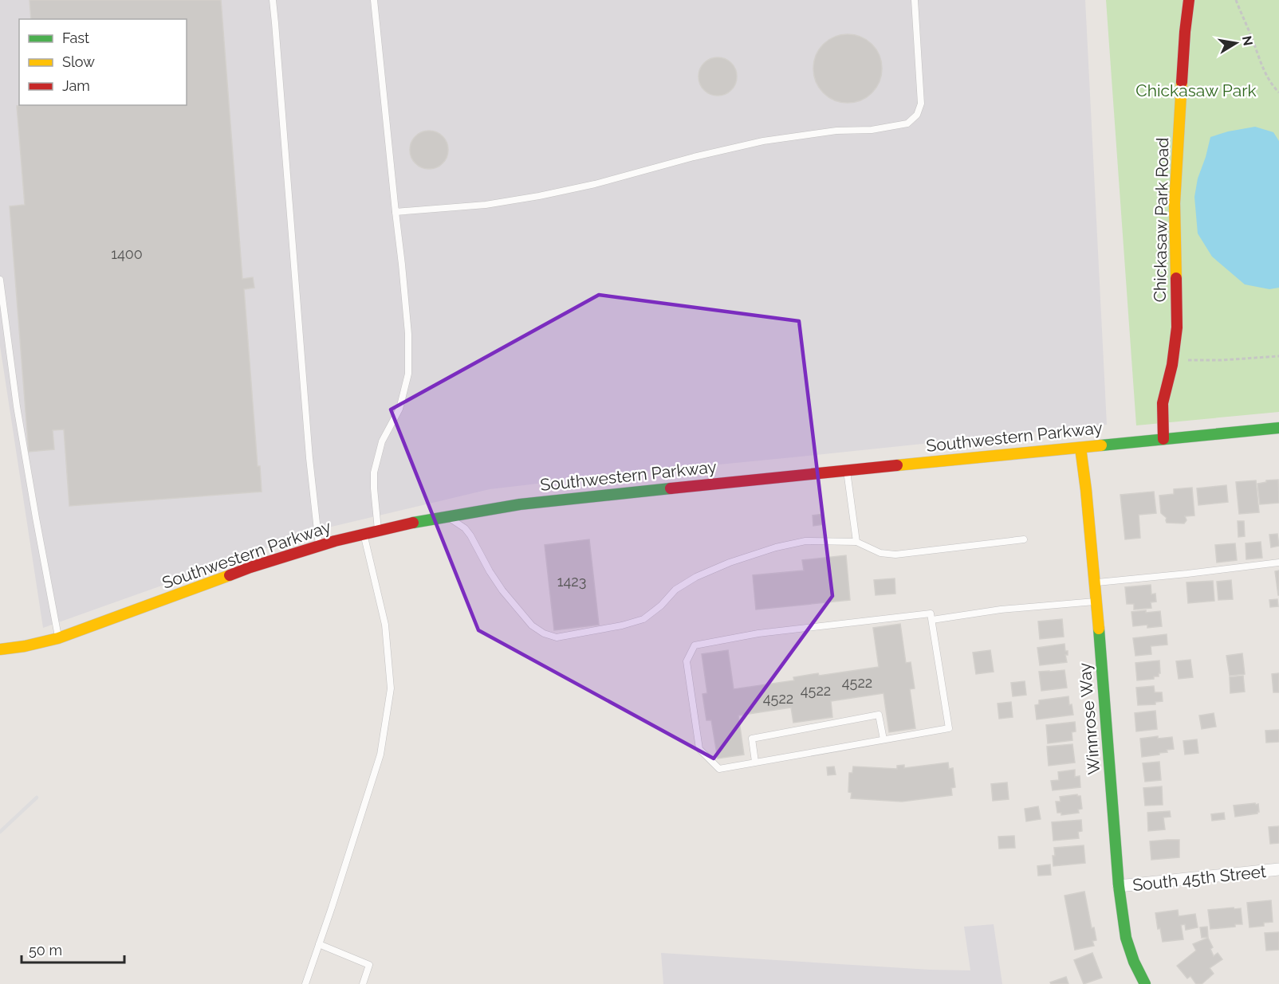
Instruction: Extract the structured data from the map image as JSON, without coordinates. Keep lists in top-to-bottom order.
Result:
{
  "streets": {
    "street": [
      "Chickasaw Park Road",
      "Southwestern Parkway",
      "Winnrose Way",
      "South 45th Street"
    ]
  },
  "crossings": [
    ["Chickasaw Park Road", "Southwestern Parkway"],
    ["Southwestern Parkway", "Winnrose Way"],
    ["Winnrose Way", "South 45th Street"]
  ],
  "parks": ["Chickasaw Park"],
  "house_numbers": [
    "1400",
    "1423",
    "4522",
    "4522",
    "4522"
  ],
  "legend": ["Fast", "Slow", "Jam"],
  "scale_bar": "50 m",
  "north": "right"
}
